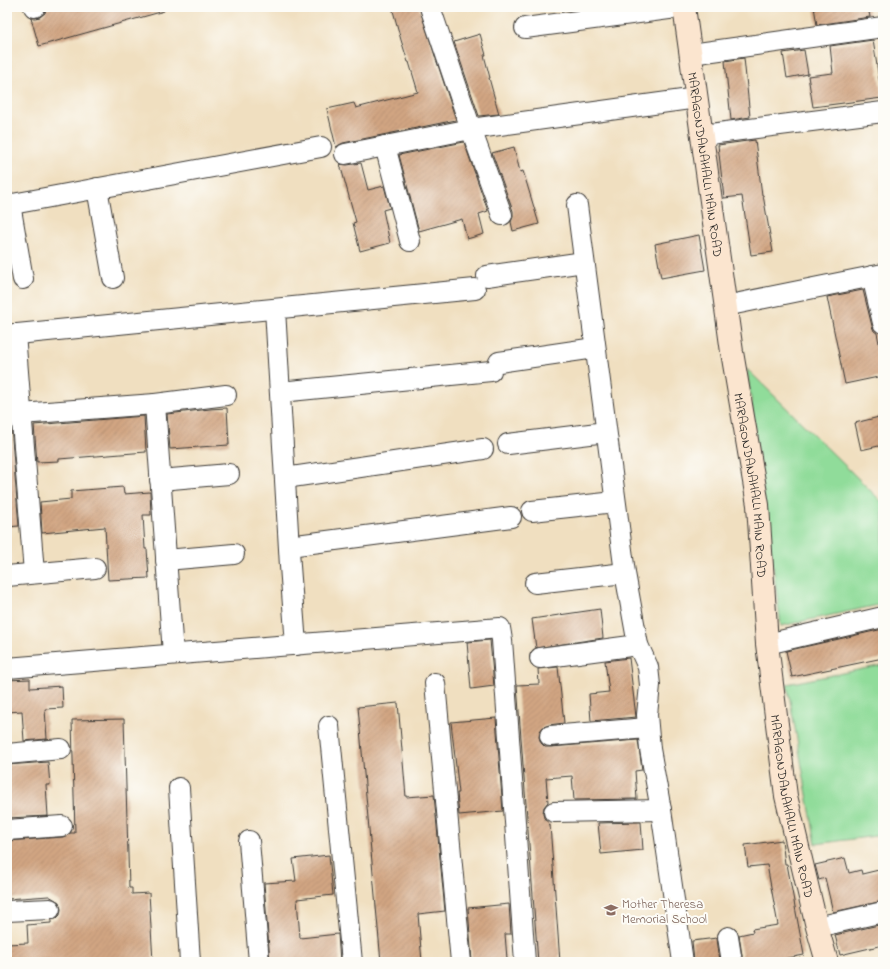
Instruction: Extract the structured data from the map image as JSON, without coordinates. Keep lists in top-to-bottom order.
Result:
{
  "streets": {
    "street": ["MARAGONDANAHALLI MAIN ROAD"]
  },
  "places": {
    "school or university": ["Mother Theresa Memorial School"]
  }
}
